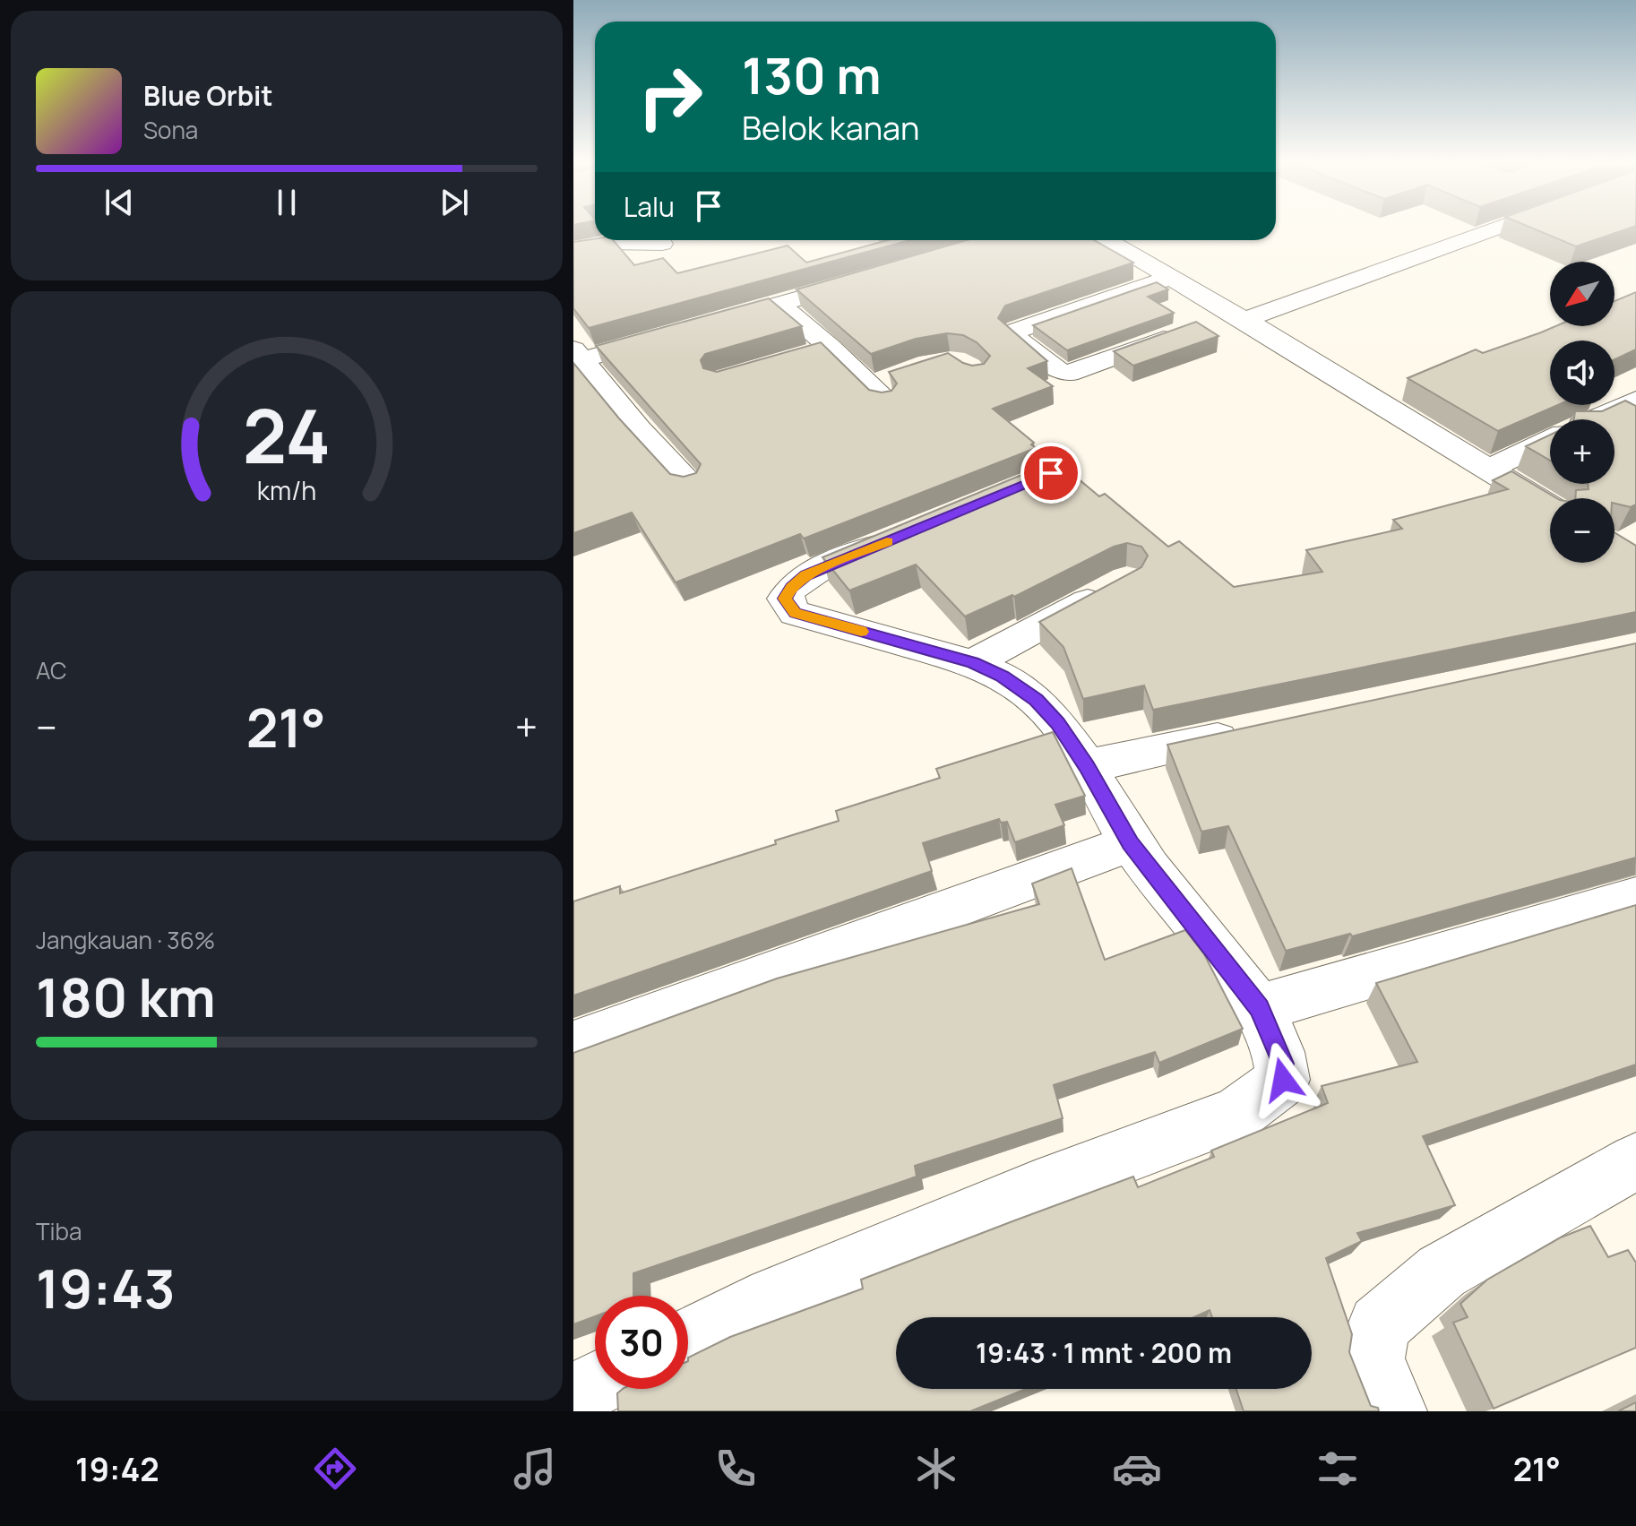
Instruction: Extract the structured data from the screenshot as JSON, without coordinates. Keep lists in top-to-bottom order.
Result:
{
  "north": "bottom left",
  "page": {
    "turn": ["130 m", "Belok kanan"],
    "song": ["Blue Orbit", "Sona"],
    "then": "Lalu",
    "map_buttons": ["+", "−"],
    "tile": [
      "AC",
      ["Jangkauan · 36%", "180 km"],
      ["Tiba", "19:43"]
    ],
    "heat": ["−", "21°", "+"],
    "limit": "30",
    "trip": "19:43 · 1 mnt · 200 m",
    "tabs": ["19:42", "21°"],
    "gauge": ["24", "km/h"]
  }
}
